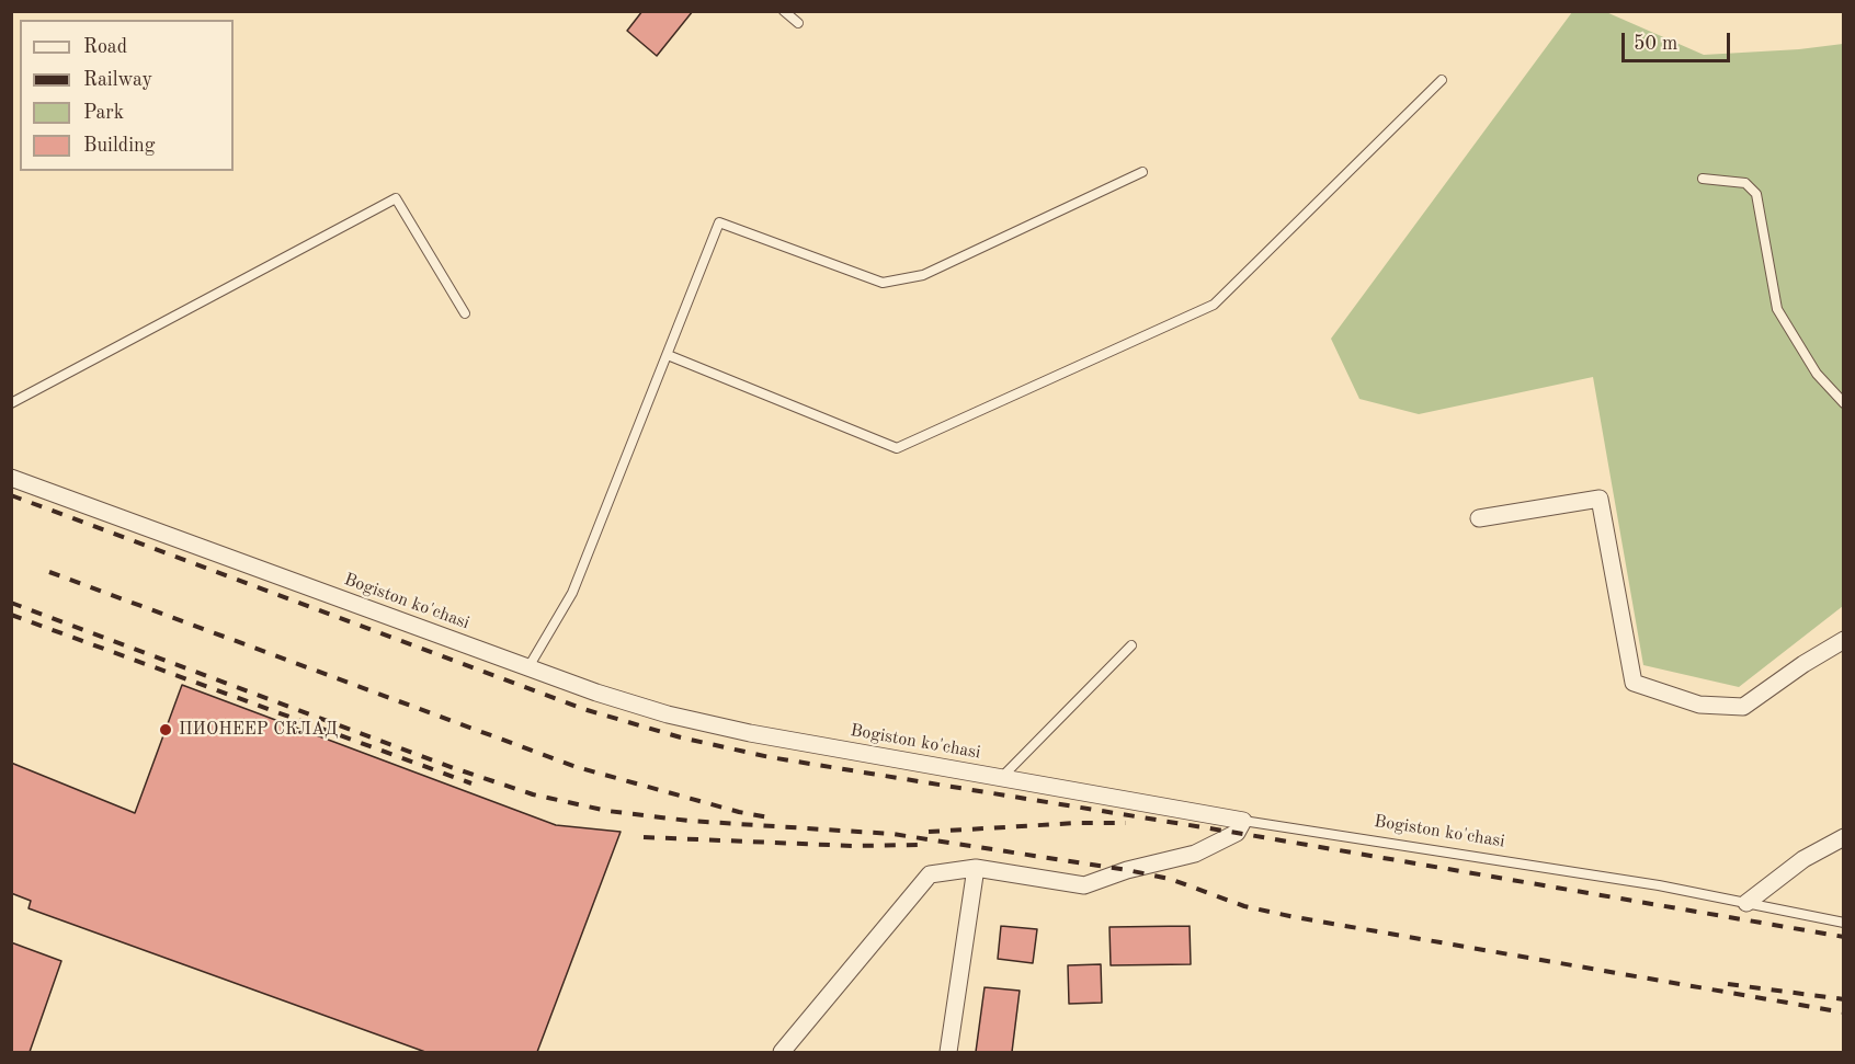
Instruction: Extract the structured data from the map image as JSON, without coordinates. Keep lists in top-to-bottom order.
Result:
{
  "streets": {
    "street": ["Bogiston ko'chasi"]
  },
  "places": ["ПИОНЕЕР СКЛАД"],
  "legend": [
    "Road",
    "Railway",
    "Park",
    "Building"
  ],
  "scale_bar": "50 m"
}
